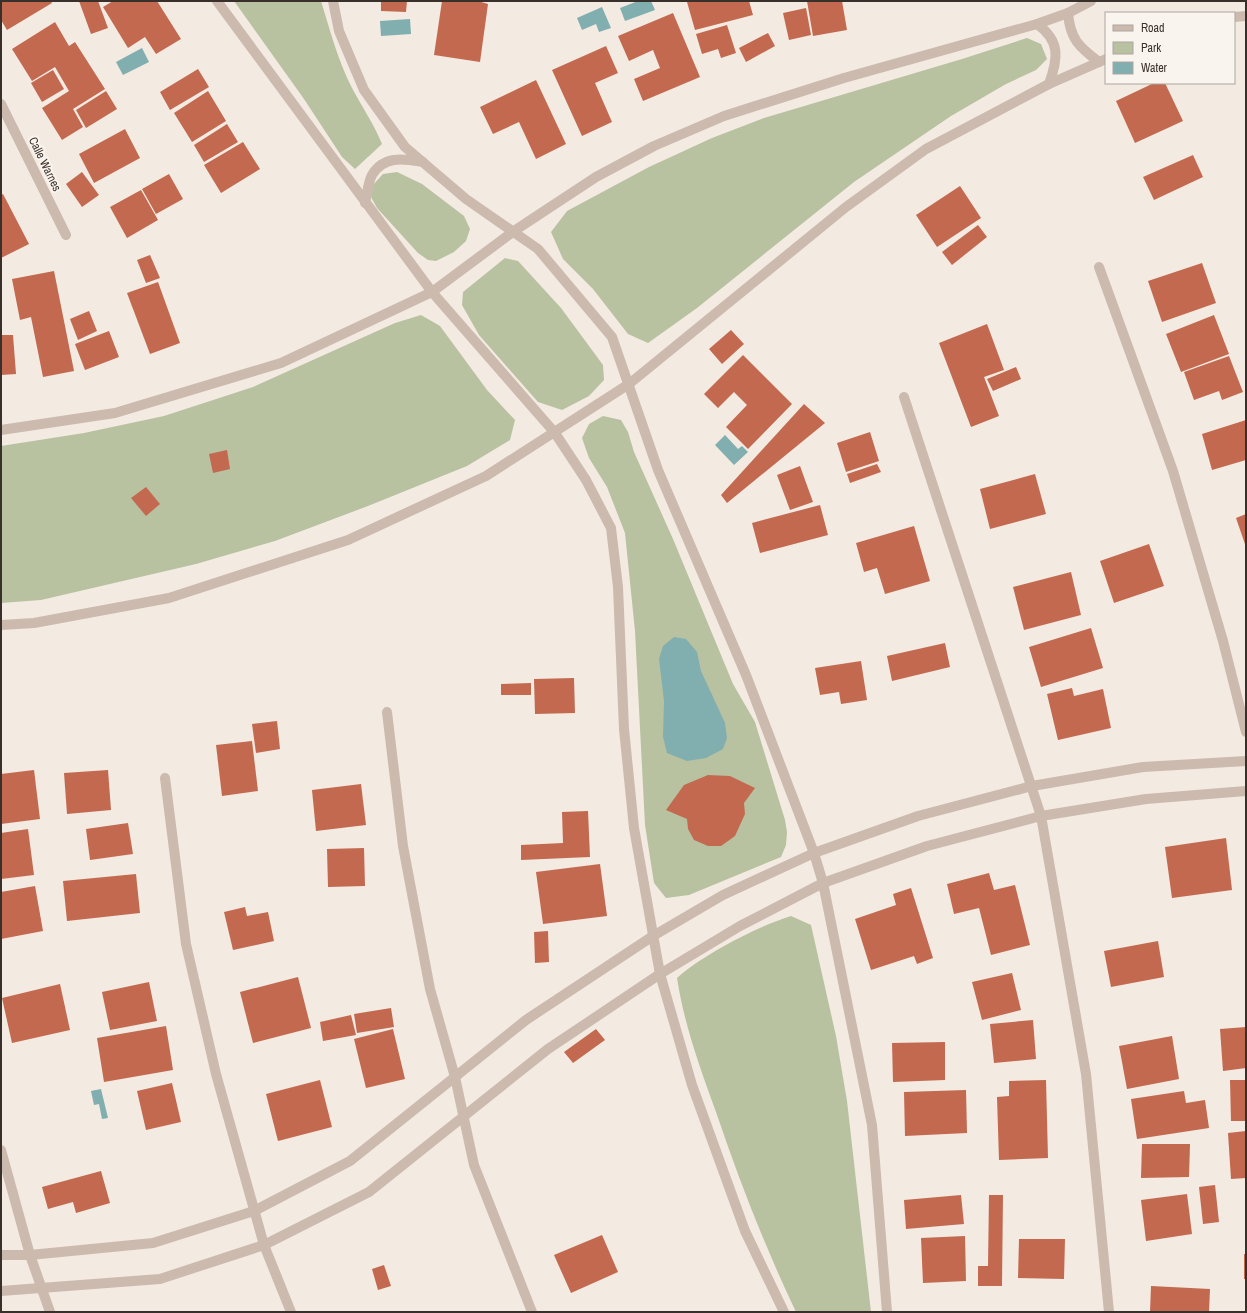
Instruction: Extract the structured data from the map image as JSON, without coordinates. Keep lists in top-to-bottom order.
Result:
{
  "streets": {
    "street": ["Calle Warnes"]
  },
  "legend": ["Road", "Park", "Water"]
}
